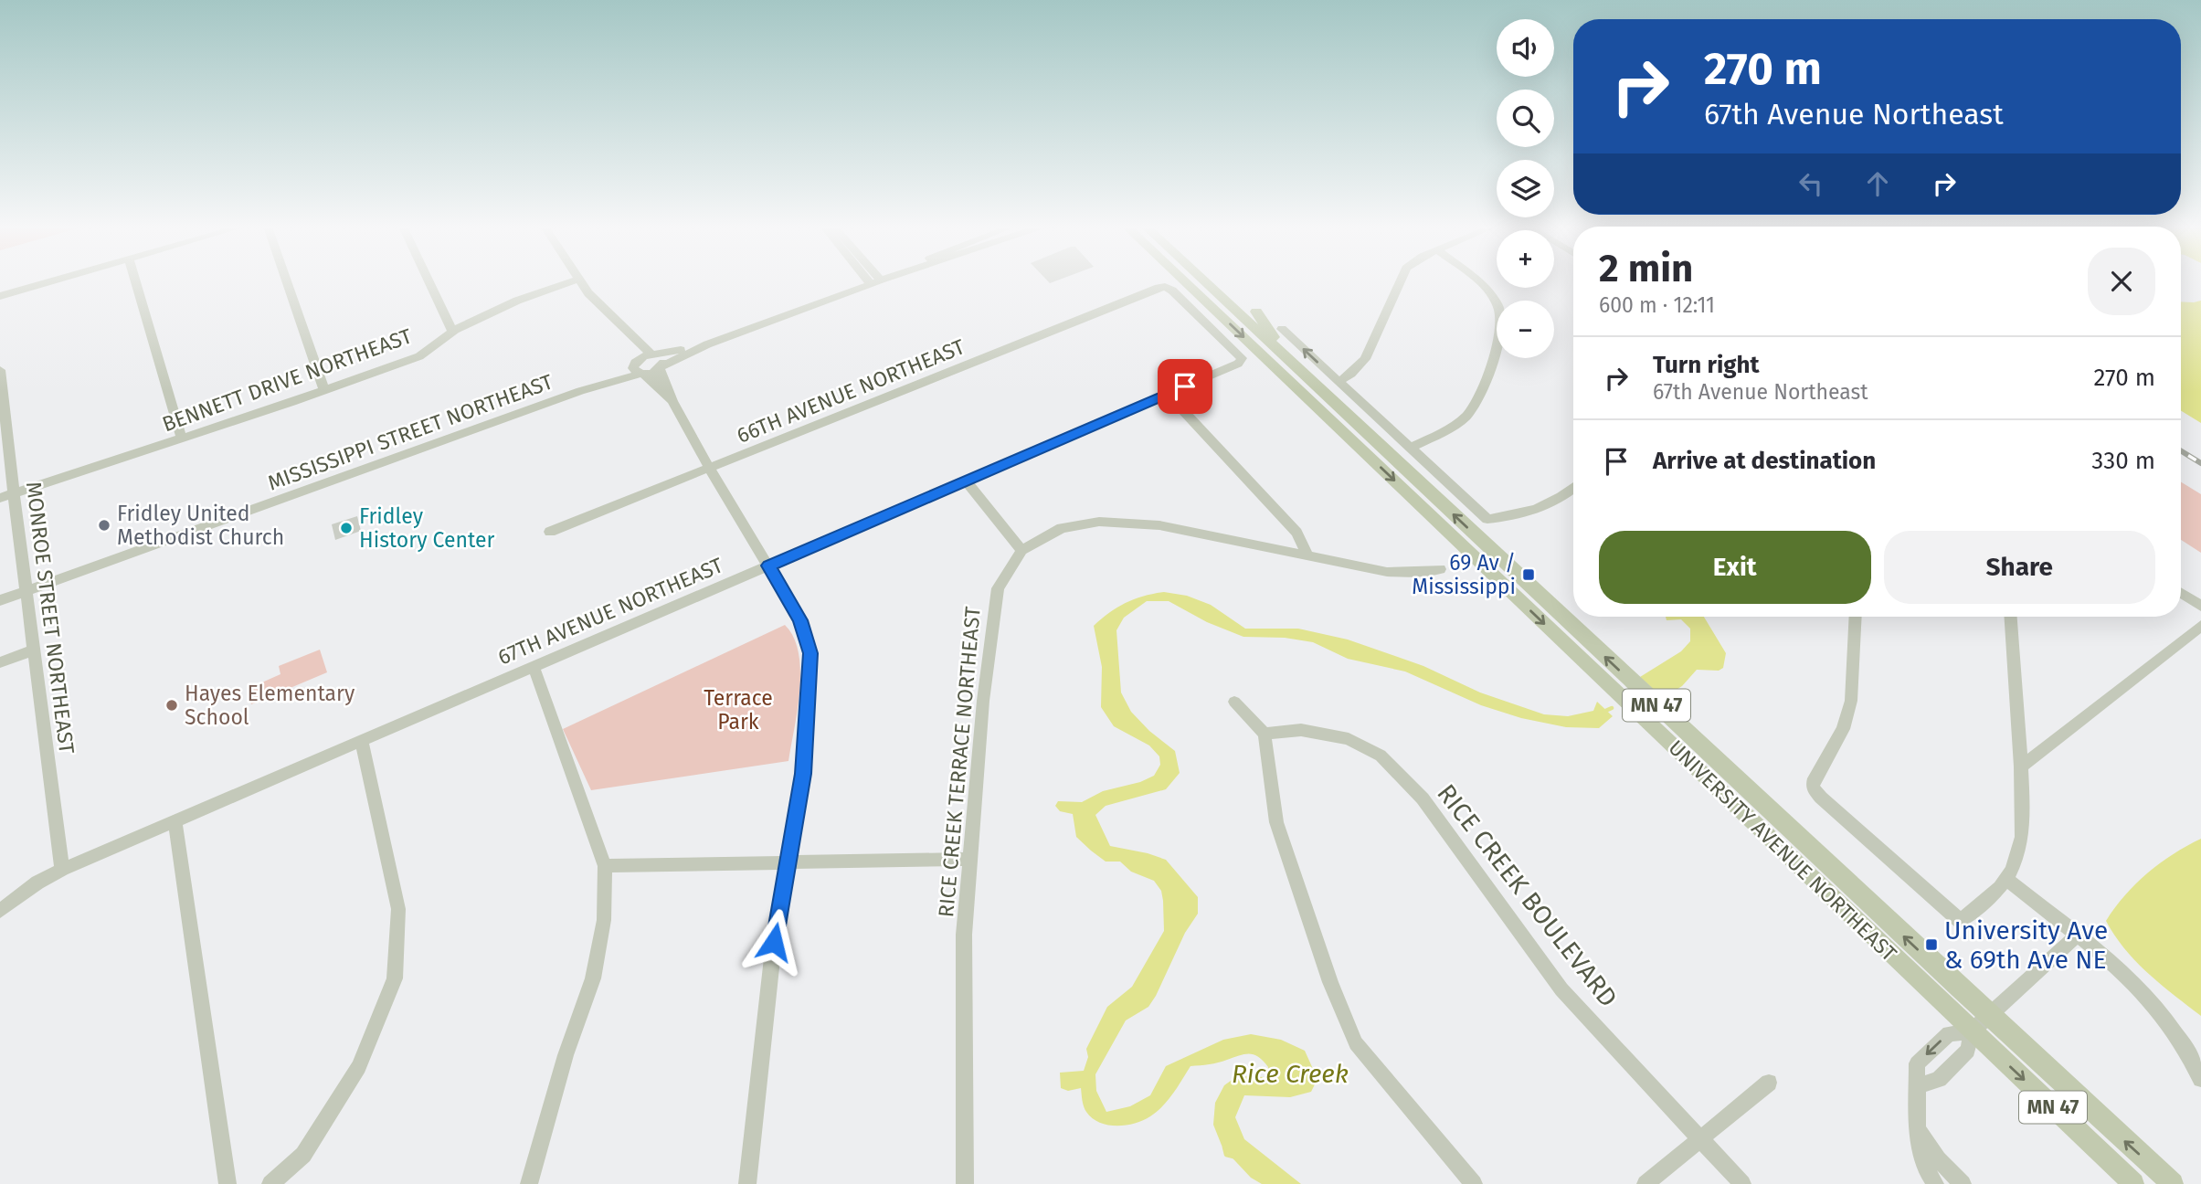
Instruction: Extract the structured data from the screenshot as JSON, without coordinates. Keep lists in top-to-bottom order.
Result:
{
  "streets": {
    "main road": ["MN 47", "UNIVERSITY AVENUE NORTHEAST"],
    "street": [
      "BENNETT DRIVE NORTHEAST",
      "66TH AVENUE NORTHEAST",
      "MISSISSIPPI STREET NORTHEAST",
      "67TH AVENUE NORTHEAST",
      "MONROE STREET NORTHEAST",
      "RICE CREEK TERRACE NORTHEAST",
      "RICE CREEK BOULEVARD"
    ]
  },
  "crossings": [
    ["BENNETT DRIVE NORTHEAST", "MONROE STREET NORTHEAST"],
    ["66TH AVENUE NORTHEAST", "67TH AVENUE NORTHEAST"],
    ["MISSISSIPPI STREET NORTHEAST", "MONROE STREET NORTHEAST"],
    ["67TH AVENUE NORTHEAST", "MONROE STREET NORTHEAST"]
  ],
  "water": ["Rice Creek"],
  "parks": ["Terrace Park"],
  "places": {
    "other": ["Fridley United Methodist Church", "Fridley History Center", "Hayes Elementary School"],
    "transit": ["69 Av / Mississippi", "University Ave & 69th Ave NE"]
  },
  "page": {
    "map_buttons": ["+", "−"],
    "turn": ["270 m", "67th Avenue Northeast"],
    "heading": ["2 min", "600 m · 12:11"],
    "list": [
      {
        "name": "Turn right",
        "note": "67th Avenue Northeast",
        "value": "270 m"
      },
      {
        "name": "Arrive at destination",
        "value": "330 m"
      }
    ],
    "buttons": ["Exit", "Share"]
  }
}
